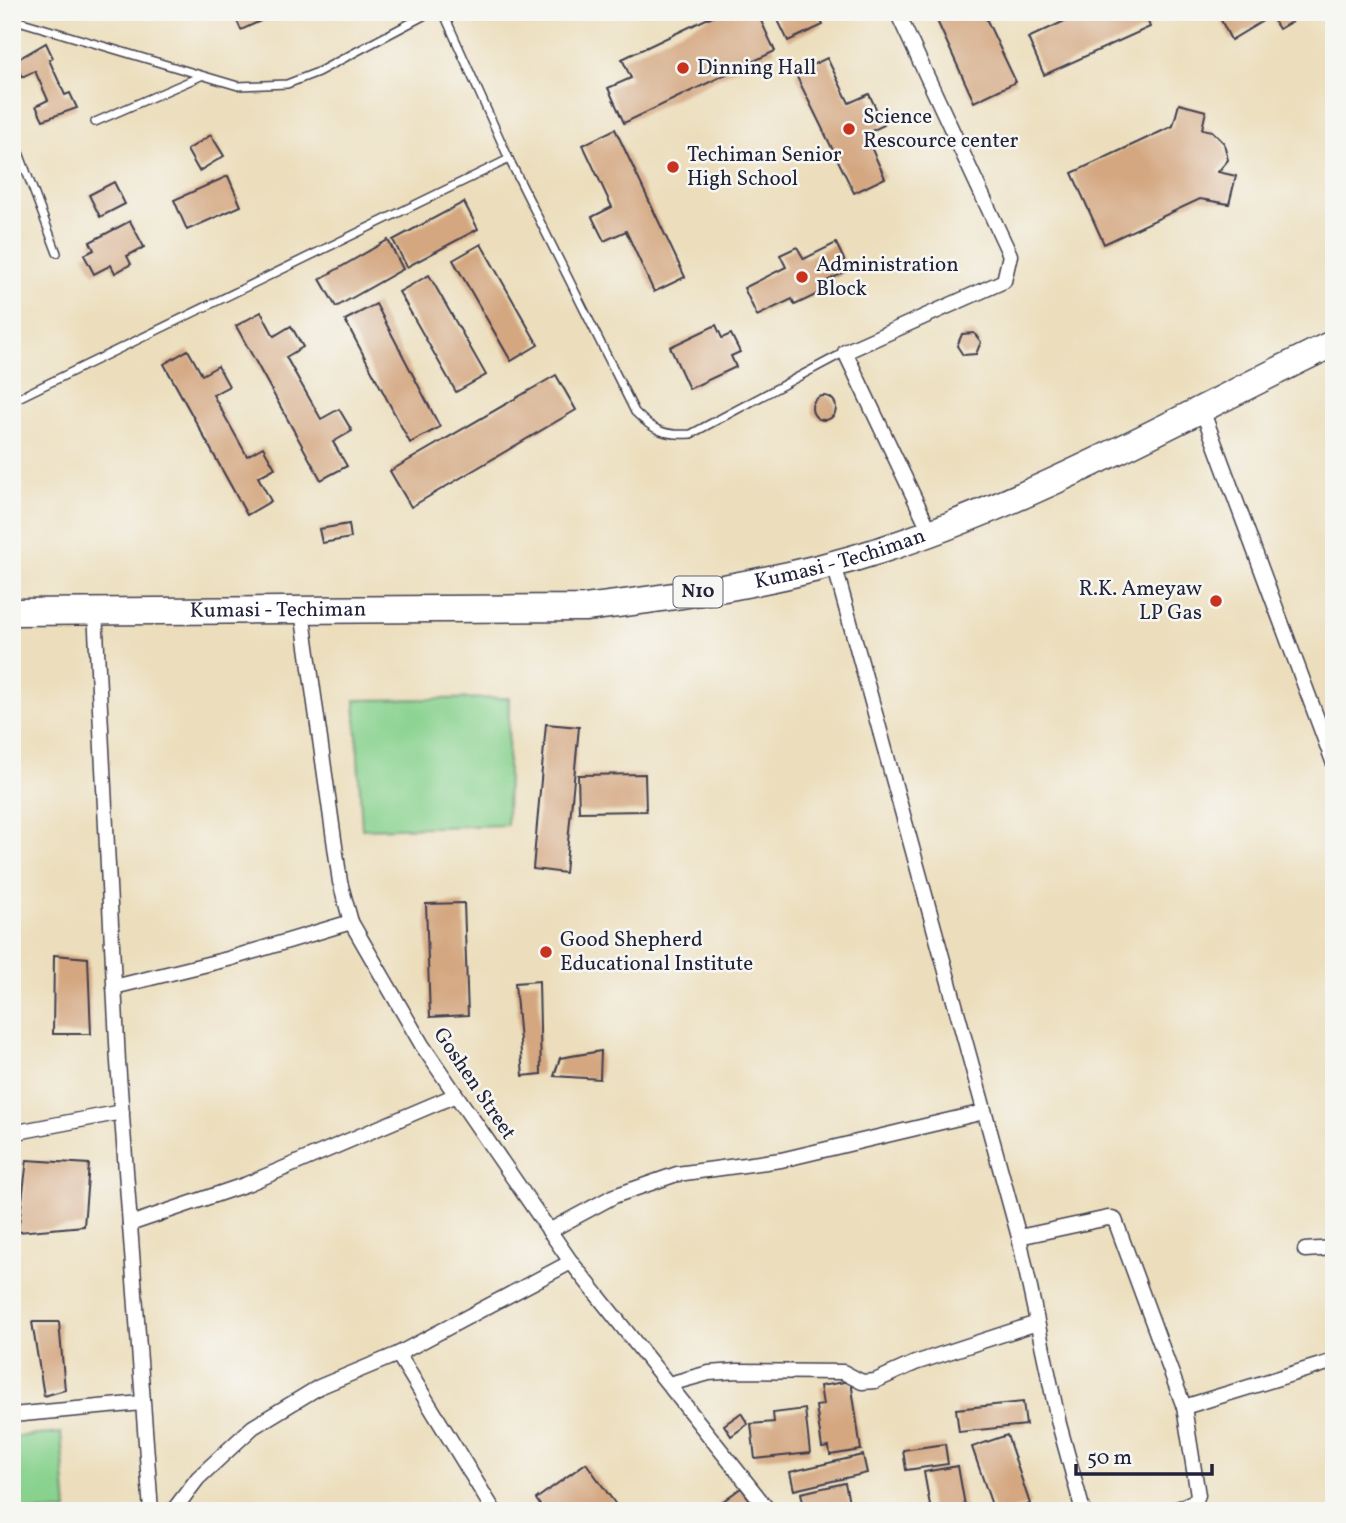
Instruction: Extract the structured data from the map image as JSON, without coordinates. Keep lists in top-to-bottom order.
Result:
{
  "streets": {
    "highway": ["Kumasi - Techiman", "N10"],
    "street": ["Goshen Street"]
  },
  "crossings": [
    ["Kumasi - Techiman", "Goshen Street"]
  ],
  "places": [
    "Dinning Hall",
    "Science Rescource center",
    "Techiman Senior High School",
    "Administration Block",
    "R.K. Ameyaw LP Gas",
    "Good Shepherd Educational Institute"
  ],
  "scale_bar": "50 m"
}
